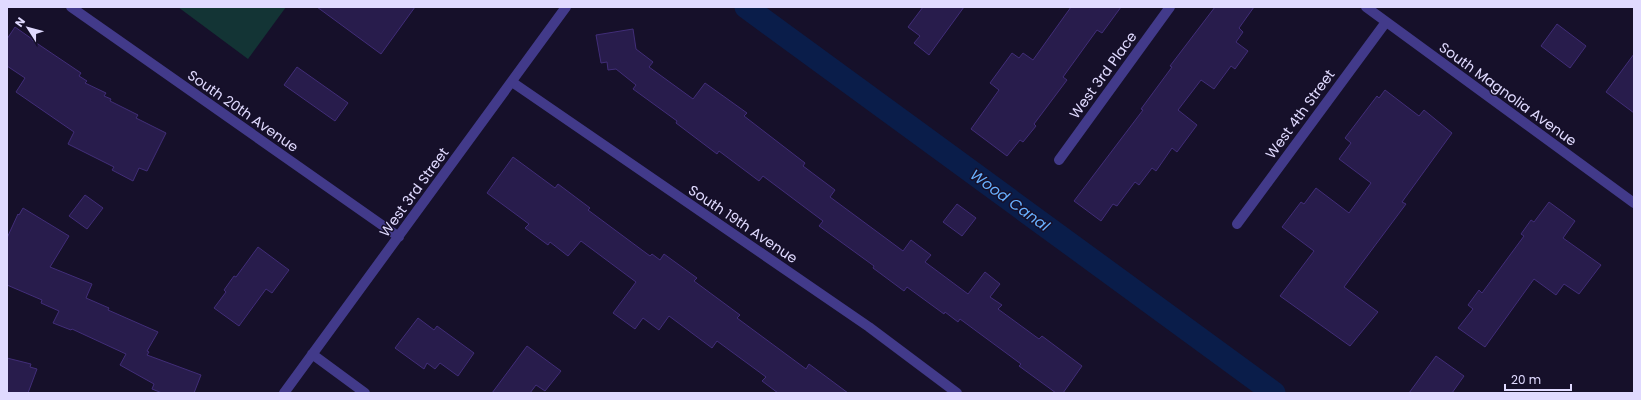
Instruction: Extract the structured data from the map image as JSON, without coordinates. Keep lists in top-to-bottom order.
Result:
{
  "streets": {
    "street": [
      "West 3rd Place",
      "South Magnolia Avenue",
      "South 20th Avenue",
      "West 4th Street",
      "West 3rd Street",
      "South 19th Avenue"
    ]
  },
  "crossings": [
    ["South Magnolia Avenue", "West 4th Street"],
    ["South 20th Avenue", "West 3rd Street"],
    ["West 3rd Street", "South 19th Avenue"]
  ],
  "water": ["Wood Canal"],
  "scale_bar": "20 m",
  "north": "top left"
}
